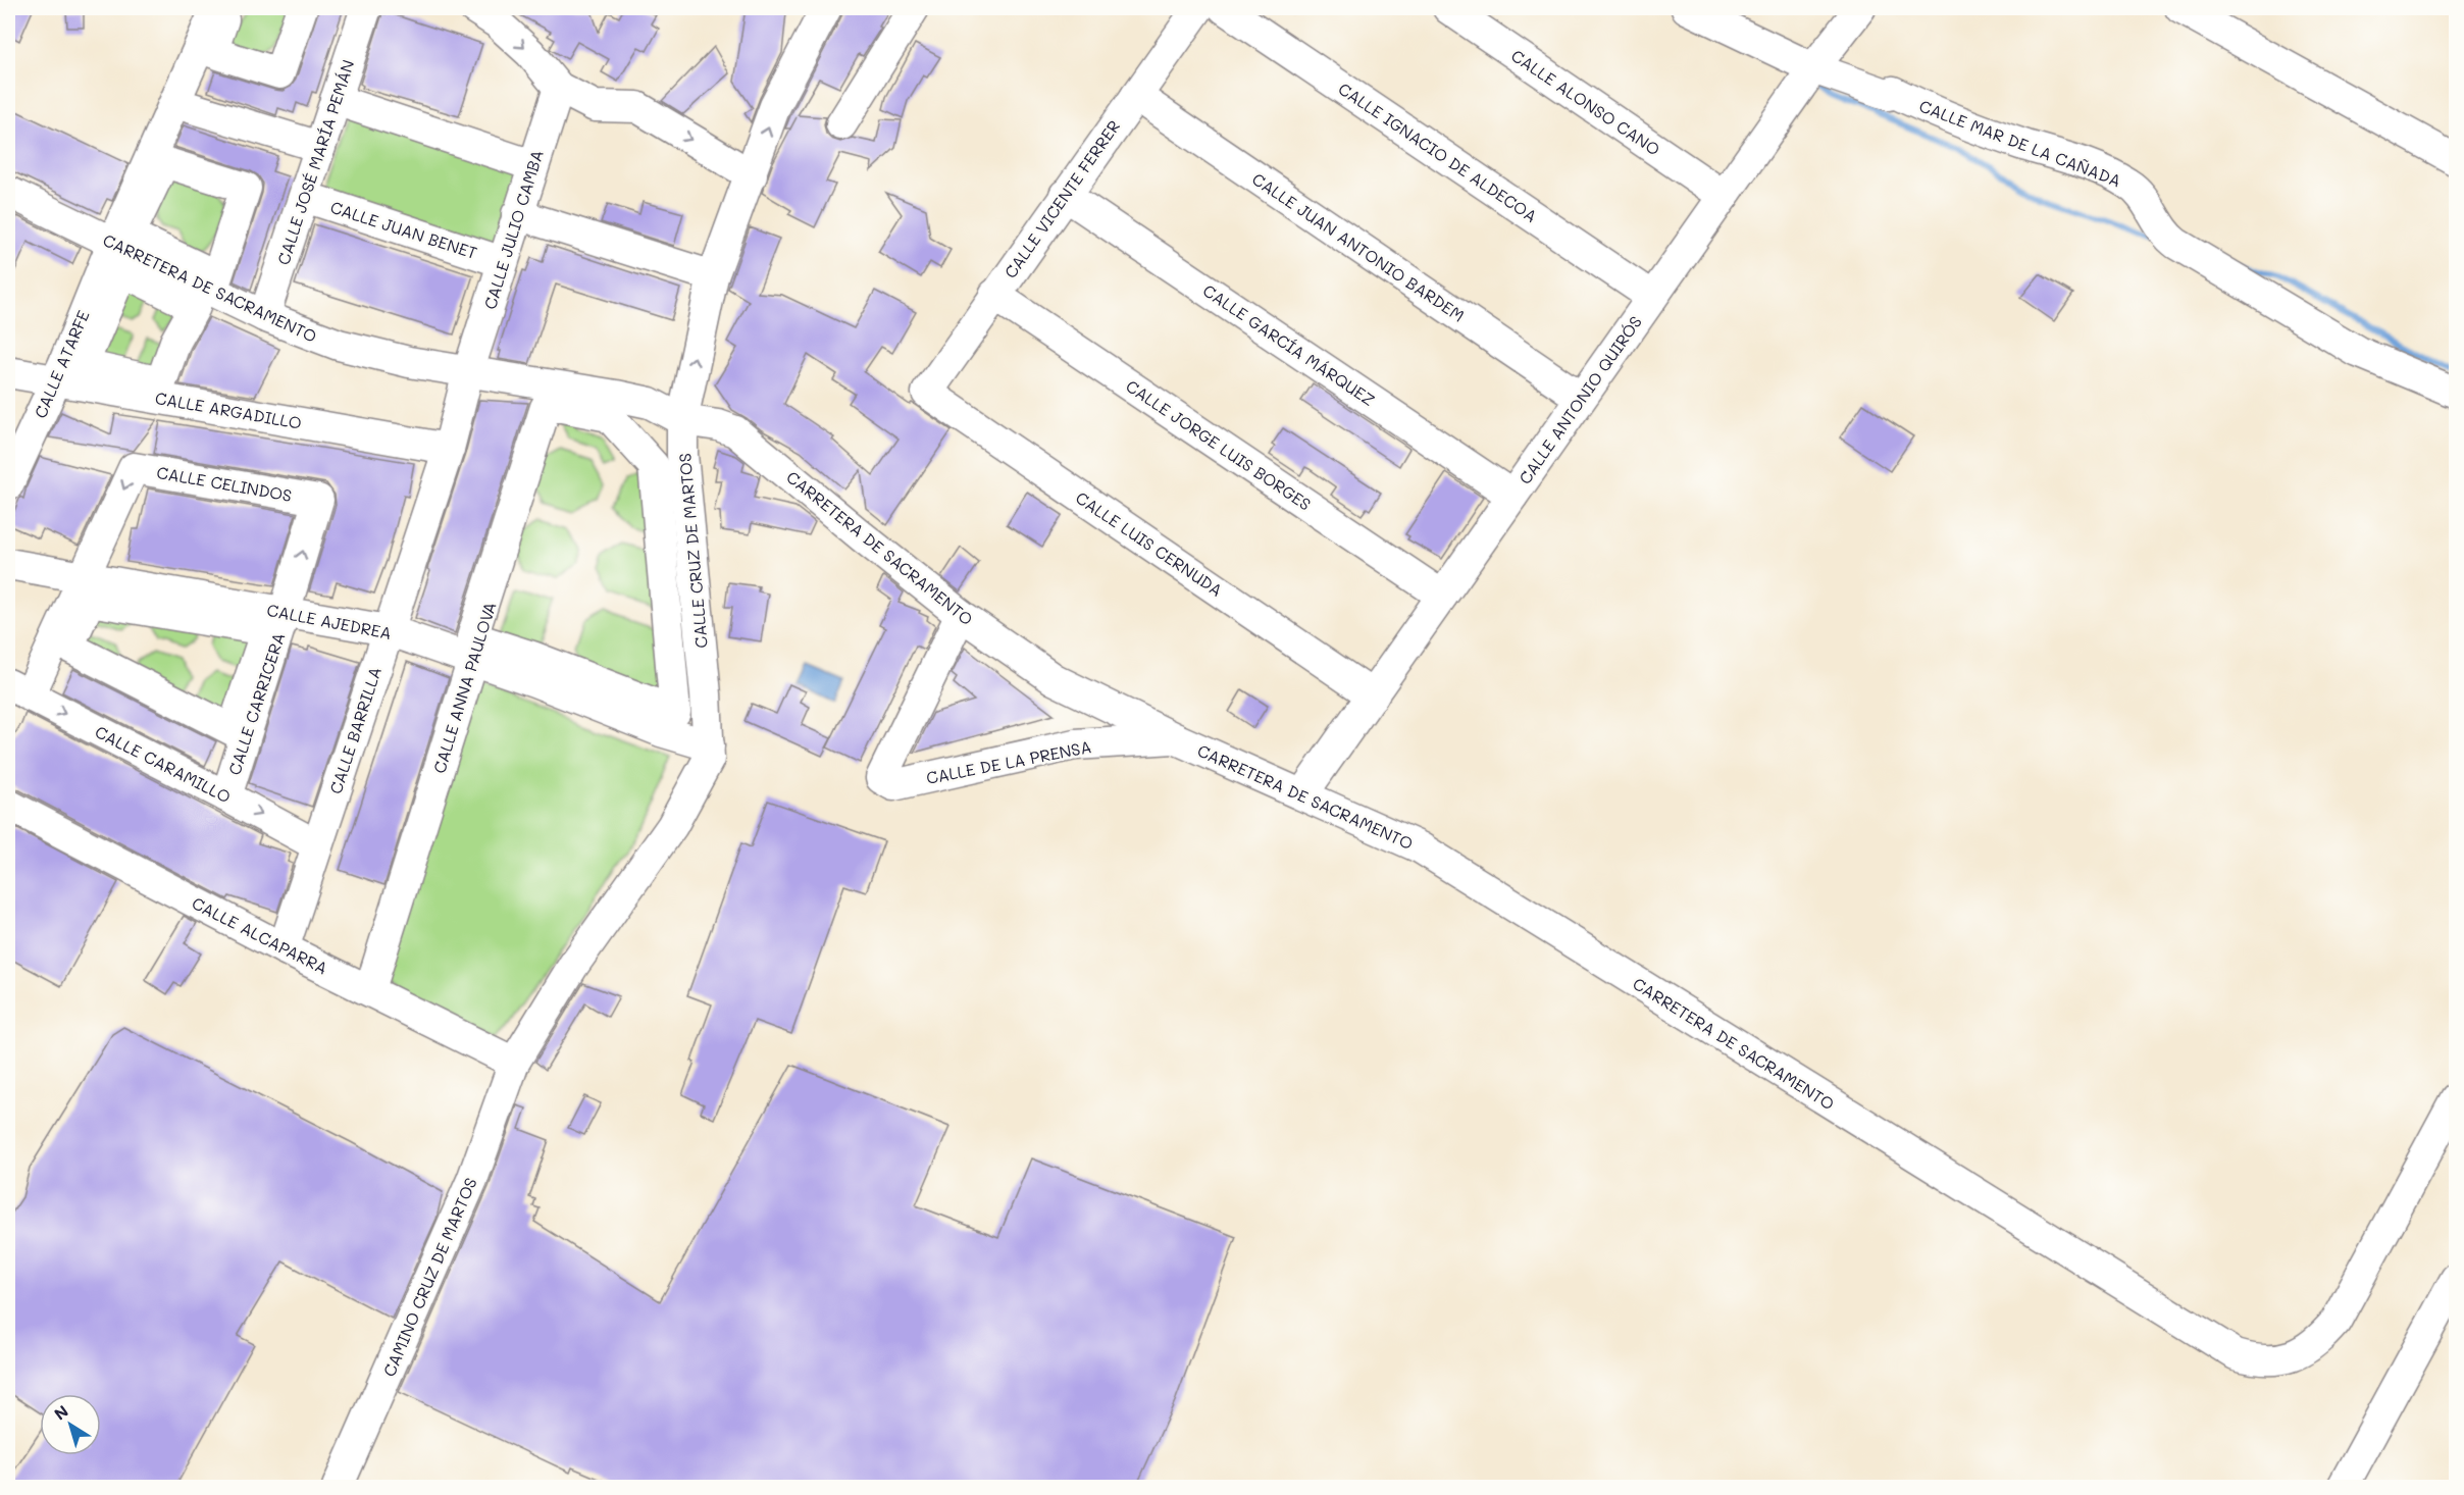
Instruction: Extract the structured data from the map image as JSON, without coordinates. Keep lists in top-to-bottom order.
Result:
{
  "streets": {
    "street": [
      "CALLE ALONSO CANO",
      "CALLE MAR DE LA CAÑADA",
      "CALLE IGNACIO DE ALDECOA",
      "CALLE JOSÉ MARÍA PEMÁN",
      "CALLE VICENTE FERRER",
      "CALLE JUAN BENET",
      "CALLE JULIO CAMBA",
      "CALLE JUAN ANTONIO BARDEM",
      "CARRETERA DE SACRAMENTO",
      "CALLE GARCÍA MÁRQUEZ",
      "CALLE ATARFE",
      "CALLE ANTONIO QUIRÓS",
      "CALLE ARGADILLO",
      "CALLE JORGE LUIS BORGES",
      "CALLE CELINDOS",
      "CALLE LUIS CERNUDA",
      "CALLE CRUZ DE MARTOS",
      "CALLE AJEDREA",
      "CALLE ANNA PAULOVA",
      "CALLE CARRICERA",
      "CALLE BARRILLA",
      "CALLE DE LA PRENSA",
      "CALLE CARAMILLO",
      "CALLE ALCAPARRA",
      "CAMINO CRUZ DE MARTOS"
    ]
  },
  "crossings": [
    ["CALLE ALONSO CANO", "CALLE ANTONIO QUIRÓS"],
    ["CALLE MAR DE LA CAÑADA", "CALLE ANTONIO QUIRÓS"],
    ["CALLE IGNACIO DE ALDECOA", "CALLE ANTONIO QUIRÓS"],
    ["CALLE JOSÉ MARÍA PEMÁN", "CALLE JUAN BENET"],
    ["CALLE JOSÉ MARÍA PEMÁN", "CARRETERA DE SACRAMENTO"],
    ["CALLE VICENTE FERRER", "CALLE JUAN ANTONIO BARDEM"],
    ["CALLE VICENTE FERRER", "CALLE GARCÍA MÁRQUEZ"],
    ["CALLE VICENTE FERRER", "CALLE JORGE LUIS BORGES"],
    ["CALLE VICENTE FERRER", "CALLE LUIS CERNUDA"],
    ["CALLE JUAN BENET", "CALLE JULIO CAMBA"],
    ["CALLE JULIO CAMBA", "CARRETERA DE SACRAMENTO"],
    ["CALLE JULIO CAMBA", "CALLE BARRILLA"],
    ["CALLE JUAN ANTONIO BARDEM", "CALLE ANTONIO QUIRÓS"],
    ["CARRETERA DE SACRAMENTO", "CALLE ATARFE"],
    ["CARRETERA DE SACRAMENTO", "CALLE ANTONIO QUIRÓS"],
    ["CARRETERA DE SACRAMENTO", "CALLE CRUZ DE MARTOS"],
    ["CARRETERA DE SACRAMENTO", "CALLE ANNA PAULOVA"],
    ["CARRETERA DE SACRAMENTO", "CALLE BARRILLA"],
    ["CARRETERA DE SACRAMENTO", "CALLE DE LA PRENSA"],
    ["CALLE GARCÍA MÁRQUEZ", "CALLE ANTONIO QUIRÓS"],
    ["CALLE ATARFE", "CALLE ARGADILLO"],
    ["CALLE ANTONIO QUIRÓS", "CALLE JORGE LUIS BORGES"],
    ["CALLE ANTONIO QUIRÓS", "CALLE LUIS CERNUDA"],
    ["CALLE ARGADILLO", "CALLE BARRILLA"],
    ["CALLE CELINDOS", "CALLE AJEDREA"],
    ["CALLE CELINDOS", "CALLE CARRICERA"],
    ["CALLE CRUZ DE MARTOS", "CALLE AJEDREA"],
    ["CALLE CRUZ DE MARTOS", "CALLE ALCAPARRA"],
    ["CALLE CRUZ DE MARTOS", "CAMINO CRUZ DE MARTOS"],
    ["CALLE AJEDREA", "CALLE ANNA PAULOVA"],
    ["CALLE AJEDREA", "CALLE CARRICERA"],
    ["CALLE AJEDREA", "CALLE BARRILLA"],
    ["CALLE ANNA PAULOVA", "CALLE ALCAPARRA"],
    ["CALLE CARRICERA", "CALLE CARAMILLO"],
    ["CALLE BARRILLA", "CALLE CARAMILLO"],
    ["CALLE BARRILLA", "CALLE ALCAPARRA"],
    ["CALLE ALCAPARRA", "CAMINO CRUZ DE MARTOS"]
  ],
  "one_way": ["CALLE CARAMILLO"],
  "north": "top left"
}
